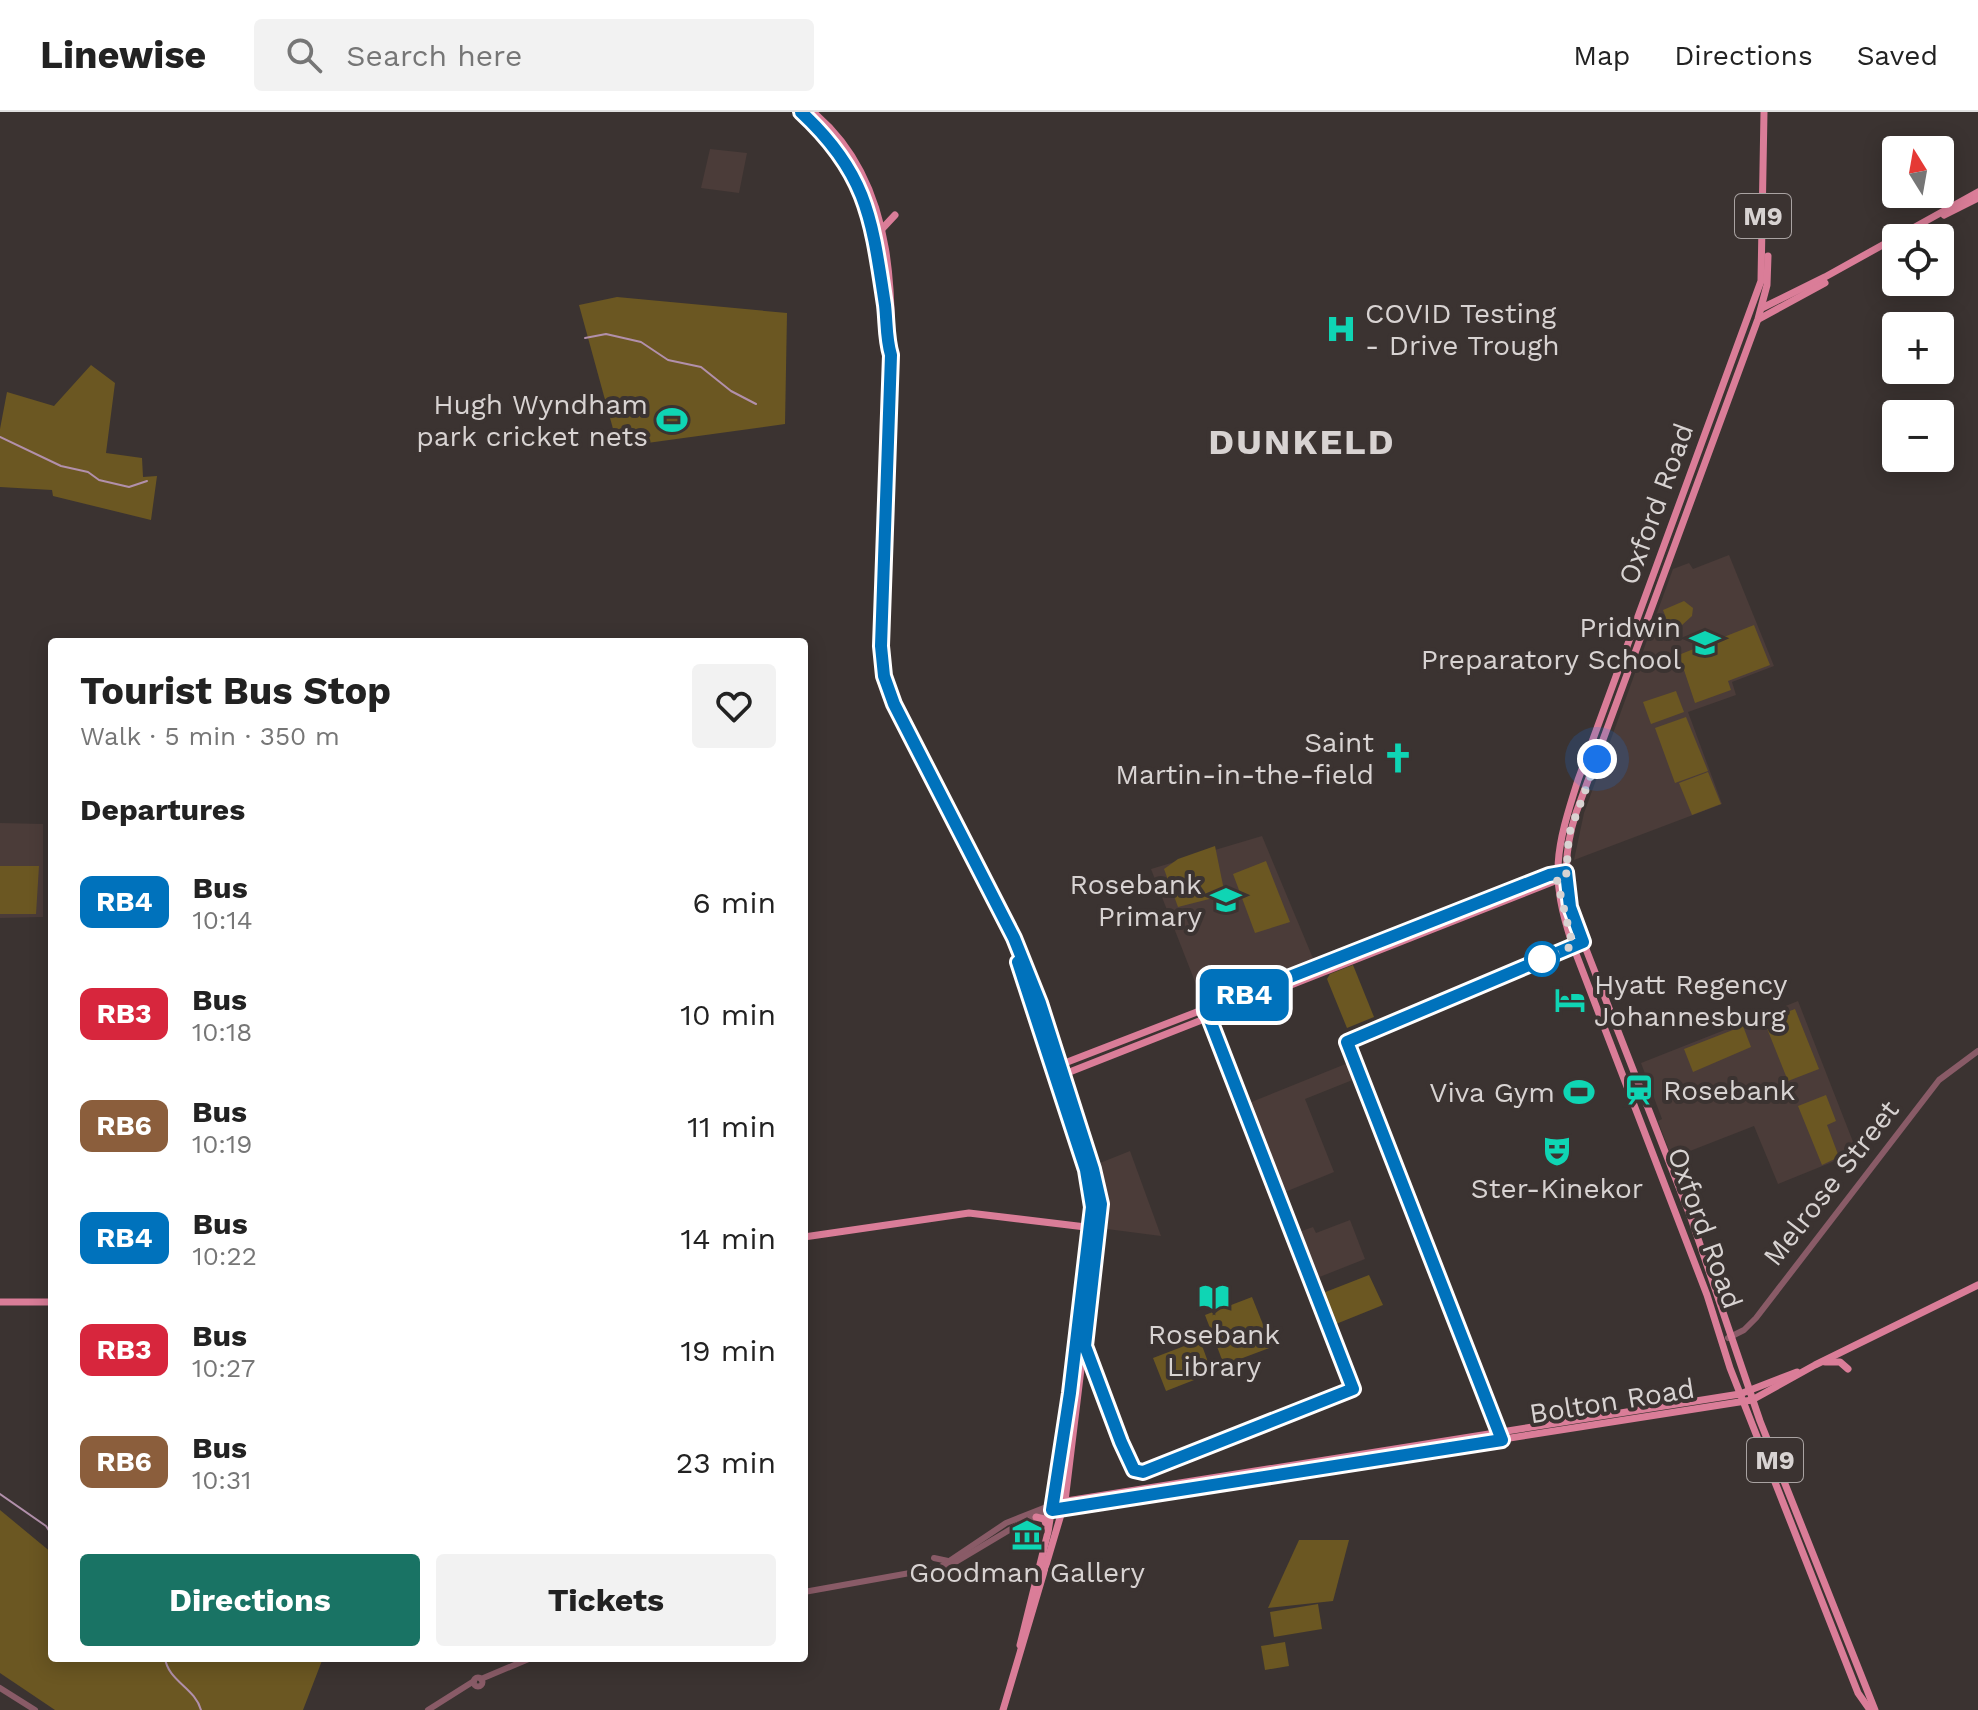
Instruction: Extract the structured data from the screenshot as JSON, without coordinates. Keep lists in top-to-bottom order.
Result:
{
  "streets": {
    "main road": ["M9", "Oxford Road", "Bolton Road"],
    "street": ["Melrose Street"]
  },
  "crossings": [
    ["Oxford Road", "Melrose Street"],
    ["Oxford Road", "Bolton Road"]
  ],
  "districts": ["DUNKELD"],
  "places": {
    "hospital": ["COVID Testing - Drive Trough"],
    "sports": ["Hugh Wyndham park cricket nets", "Viva Gym"],
    "school or university": ["Pridwin Preparatory School", "Rosebank Primary"],
    "church": ["Saint Martin-in-the-field"],
    "hotel": ["Hyatt Regency Johannesburg"],
    "station": ["Rosebank"],
    "theatre": ["Ster-Kinekor"],
    "library": ["Rosebank Library"],
    "museum": ["Goodman Gallery"]
  },
  "lines": ["bus line RB4"],
  "north": "top",
  "page": {
    "header": "Linewise",
    "search": "Search here",
    "nav": ["Map", "Directions", "Saved"],
    "on_map": "RB4",
    "map_buttons": ["+", "−"],
    "heading": [
      ["Tourist Bus Stop", "Walk · 5 min · 350 m"],
      "Departures"
    ],
    "list": [
      {
        "mark": "RB4",
        "name": "Bus",
        "note": "10:14",
        "value": "6 min"
      },
      {
        "mark": "RB3",
        "name": "Bus",
        "note": "10:18",
        "value": "10 min"
      },
      {
        "mark": "RB6",
        "name": "Bus",
        "note": "10:19",
        "value": "11 min"
      },
      {
        "mark": "RB4",
        "name": "Bus",
        "note": "10:22",
        "value": "14 min"
      },
      {
        "mark": "RB3",
        "name": "Bus",
        "note": "10:27",
        "value": "19 min"
      },
      {
        "mark": "RB6",
        "name": "Bus",
        "note": "10:31",
        "value": "23 min"
      }
    ],
    "buttons": ["Directions", "Tickets"]
  }
}
